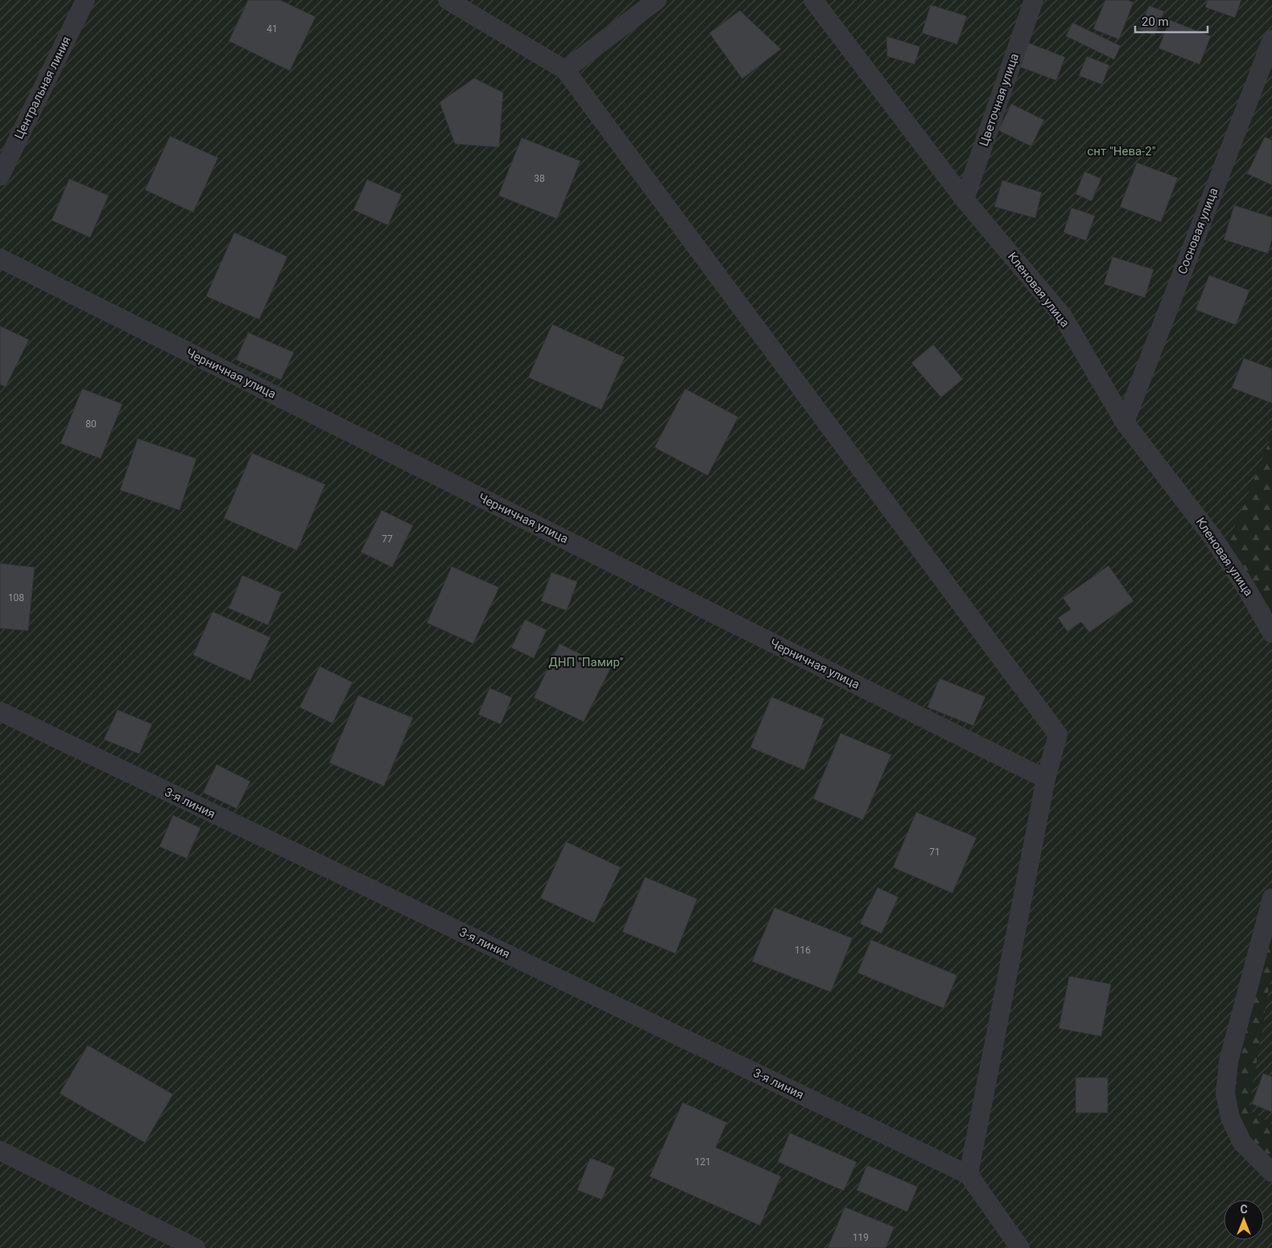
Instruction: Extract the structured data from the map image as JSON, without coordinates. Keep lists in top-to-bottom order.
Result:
{
  "streets": {
    "street": [
      "Центральная линия",
      "Цветочная улица",
      "Сосновая улица",
      "Кленовая улица",
      "Черничная улица",
      "3-я линия"
    ]
  },
  "crossings": [
    ["Цветочная улица", "Кленовая улица"],
    ["Сосновая улица", "Кленовая улица"]
  ],
  "parks": ["снт \"Нева-2\"", "ДНП \"Памир\""],
  "house_numbers": [
    "41",
    "38",
    "80",
    "77",
    "108",
    "71",
    "116",
    "121",
    "119"
  ],
  "scale_bar": "20 m",
  "north": "top"
}
